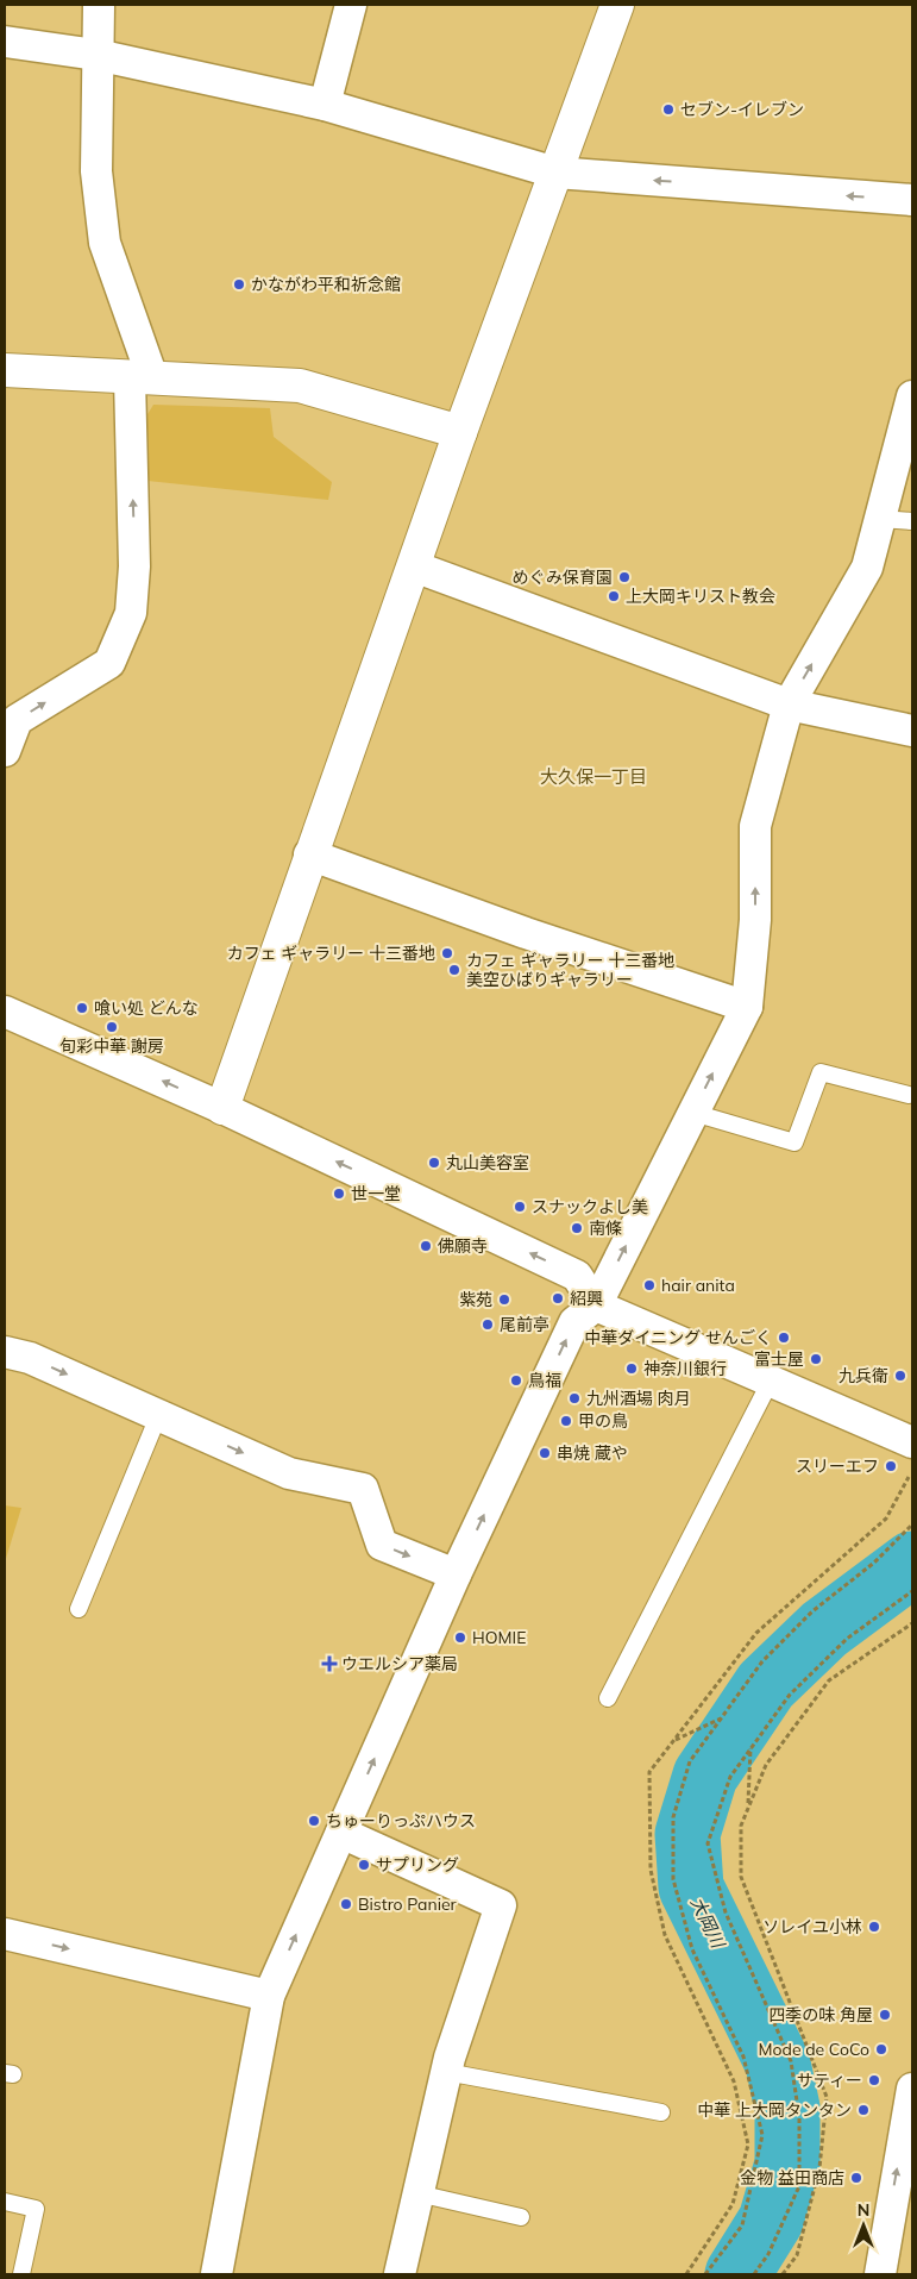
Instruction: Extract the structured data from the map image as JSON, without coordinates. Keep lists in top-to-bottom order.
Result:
{
  "districts": ["大久保一丁目"],
  "water": ["大岡川"],
  "places": {
    "other": [
      "セブン-イレブン",
      "かながわ平和祈念館",
      "めぐみ保育園",
      "上大岡キリスト教会",
      "カフェ ギャラリー 十三番地",
      "カフェ ギャラリー 十三番地 美空ひばりギャラリー",
      "喰い処 どんな",
      "旬彩中華 謝房",
      "丸山美容室",
      "世一堂",
      "スナックよし美",
      "南條",
      "佛願寺",
      "hair anita",
      "紹興",
      "紫苑",
      "尾前亭",
      "中華ダイニング せんごく",
      "富士屋",
      "神奈川銀行",
      "九兵衛",
      "鳥福",
      "九州酒場 肉月",
      "甲の鳥",
      "串焼 蔵や",
      "スリーエフ",
      "HOMIE",
      "ちゅーりっぷハウス",
      "サプリング",
      "Bistro Panier",
      "ソレイユ小林",
      "四季の味 角屋",
      "Mode de CoCo",
      "サティー",
      "中華 上大岡タンタン",
      "金物 益田商店"
    ],
    "health": ["ウエルシア薬局"]
  },
  "north": "top"
}
